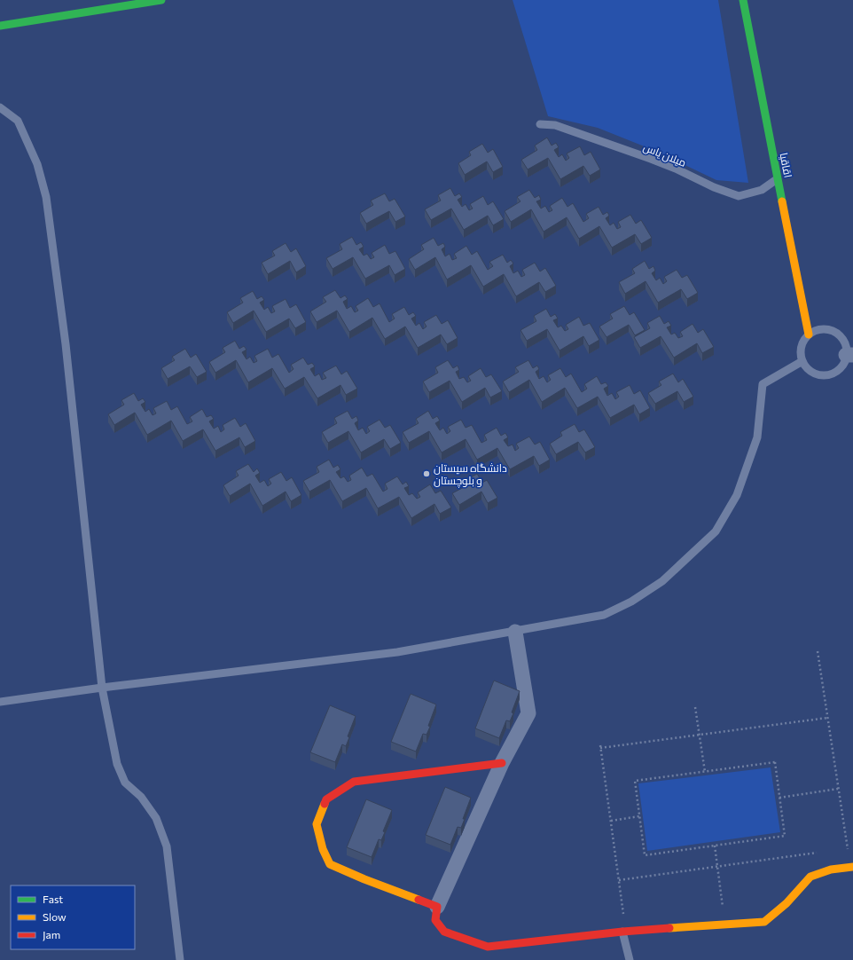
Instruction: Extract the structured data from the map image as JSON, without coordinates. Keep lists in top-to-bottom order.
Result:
{
  "streets": {
    "street": ["اقاقیا"],
    "lane": ["میلان یاس"]
  },
  "crossings": [
    ["میلان یاس", "اقاقیا"]
  ],
  "places": ["دانشگاه سیستان و بلوچستان"],
  "legend": ["Fast", "Slow", "Jam"]
}
